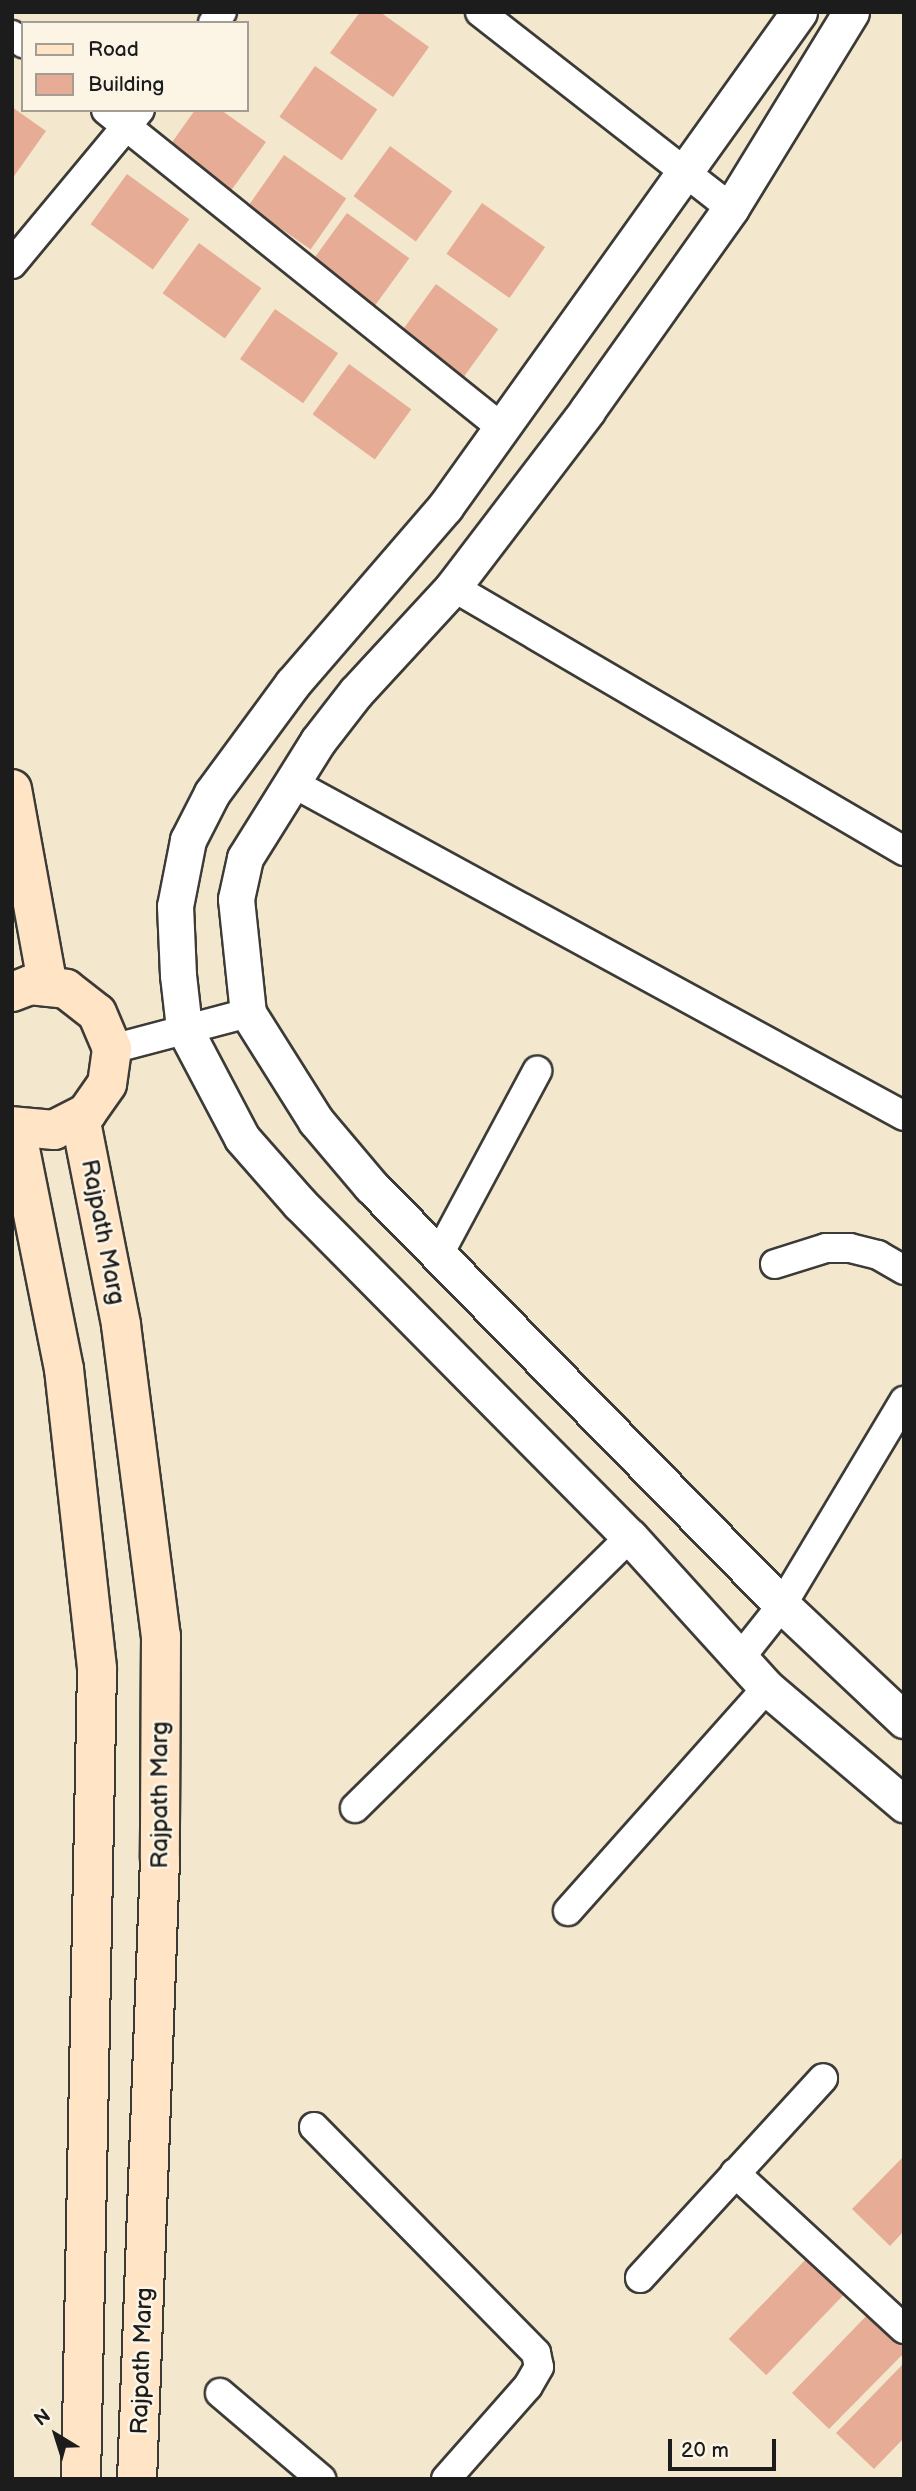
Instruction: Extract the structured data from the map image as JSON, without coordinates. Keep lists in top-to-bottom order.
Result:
{
  "streets": {
    "main road": ["Rajpath Marg"]
  },
  "legend": ["Road", "Building"],
  "scale_bar": "20 m",
  "north": "top left"
}
